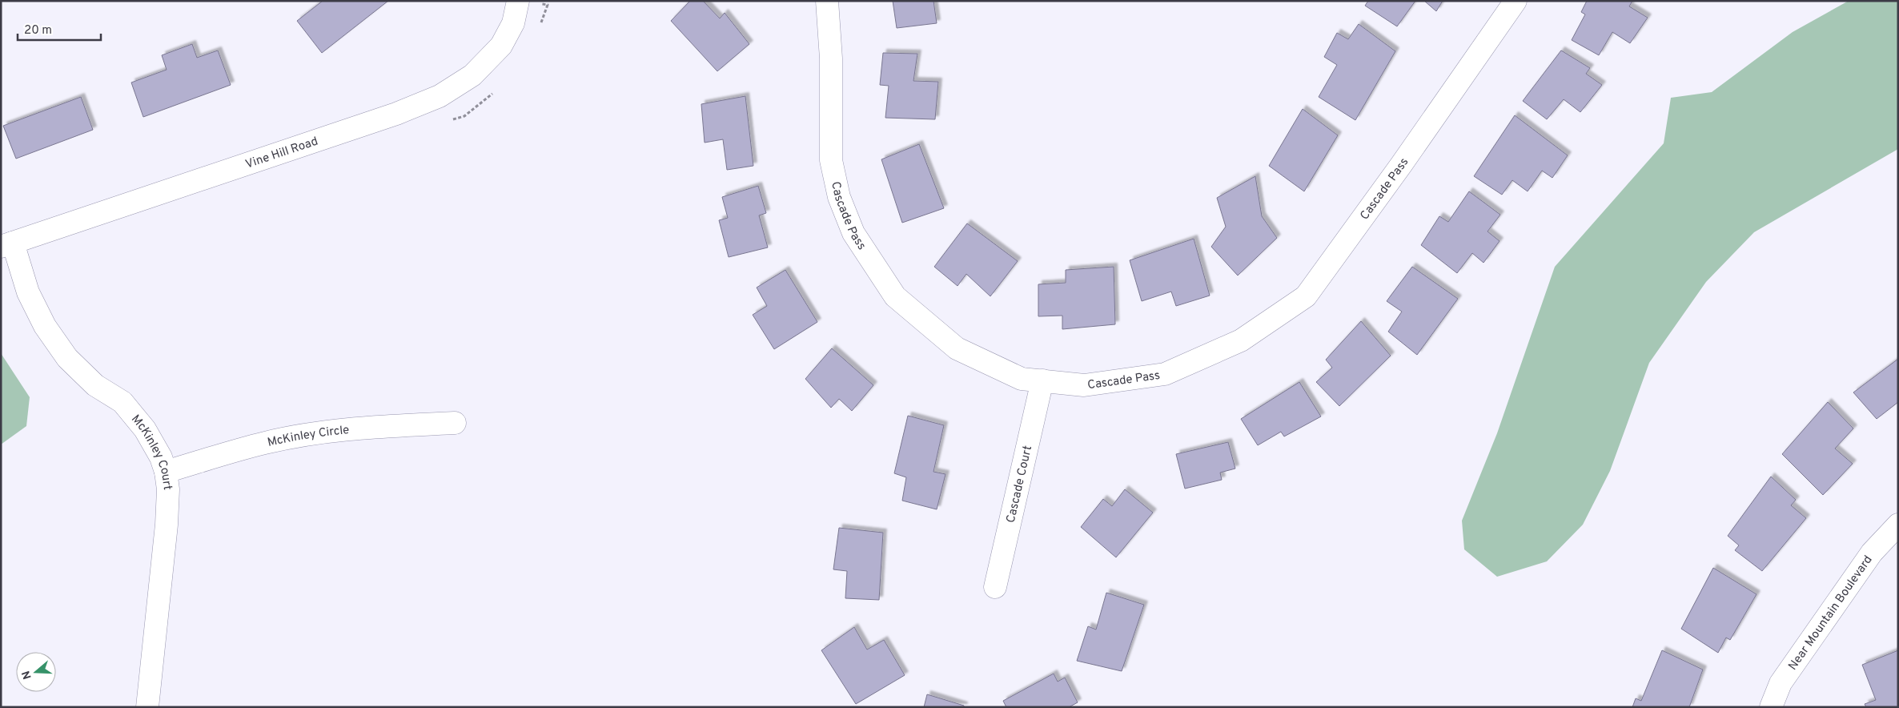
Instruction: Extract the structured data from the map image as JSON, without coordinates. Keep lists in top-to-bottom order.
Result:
{
  "streets": {
    "street": [
      "Vine Hill Road",
      "Cascade Pass",
      "McKinley Circle",
      "McKinley Court",
      "Cascade Court",
      "Near Mountain Boulevard"
    ]
  },
  "crossings": [
    ["Vine Hill Road", "McKinley Court"],
    ["Cascade Pass", "Cascade Court"],
    ["McKinley Circle", "McKinley Court"]
  ],
  "scale_bar": "20 m",
  "north": "left"
}
